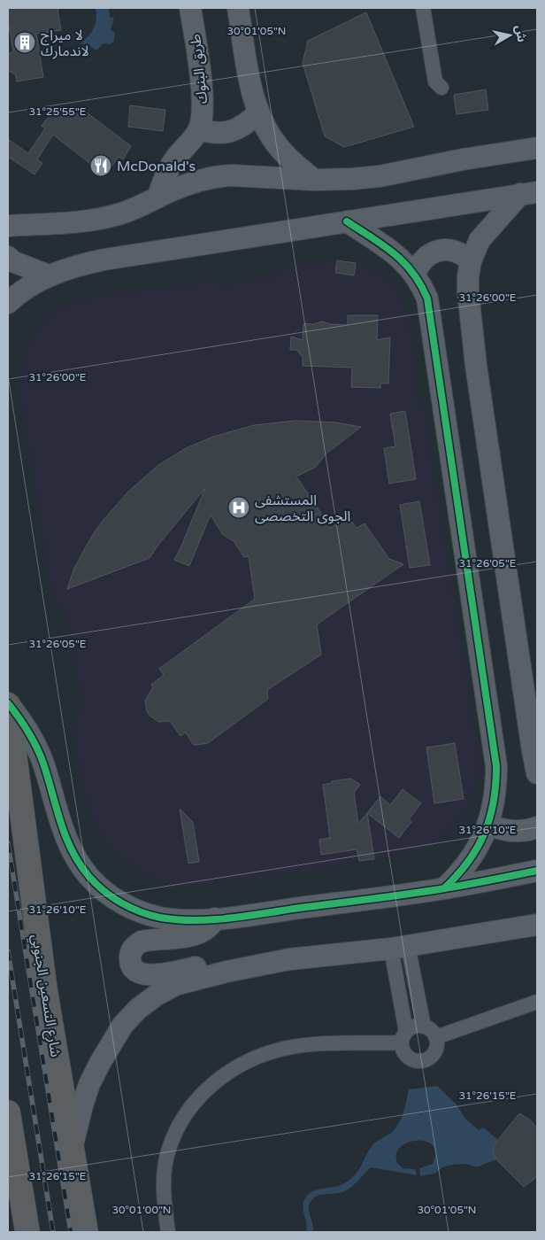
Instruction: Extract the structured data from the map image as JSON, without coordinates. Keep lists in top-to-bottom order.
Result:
{
  "streets": {
    "highway": ["شارع التسعين الجنوبي"],
    "street": ["طريق البنوك"]
  },
  "places": {
    "building": ["لا ميراج لاندمارك"],
    "restaurant": ["McDonald's"],
    "hospital": ["المستشفى الجوى التخصصى"]
  },
  "north": "right",
  "coordinates": [
    "30°01'05\"N",
    "31°25'55\"E",
    "31°26'00\"E",
    "31°26'05\"E",
    "31°26'10\"E",
    "31°26'15\"E",
    "30°01'00\"N"
  ]
}
